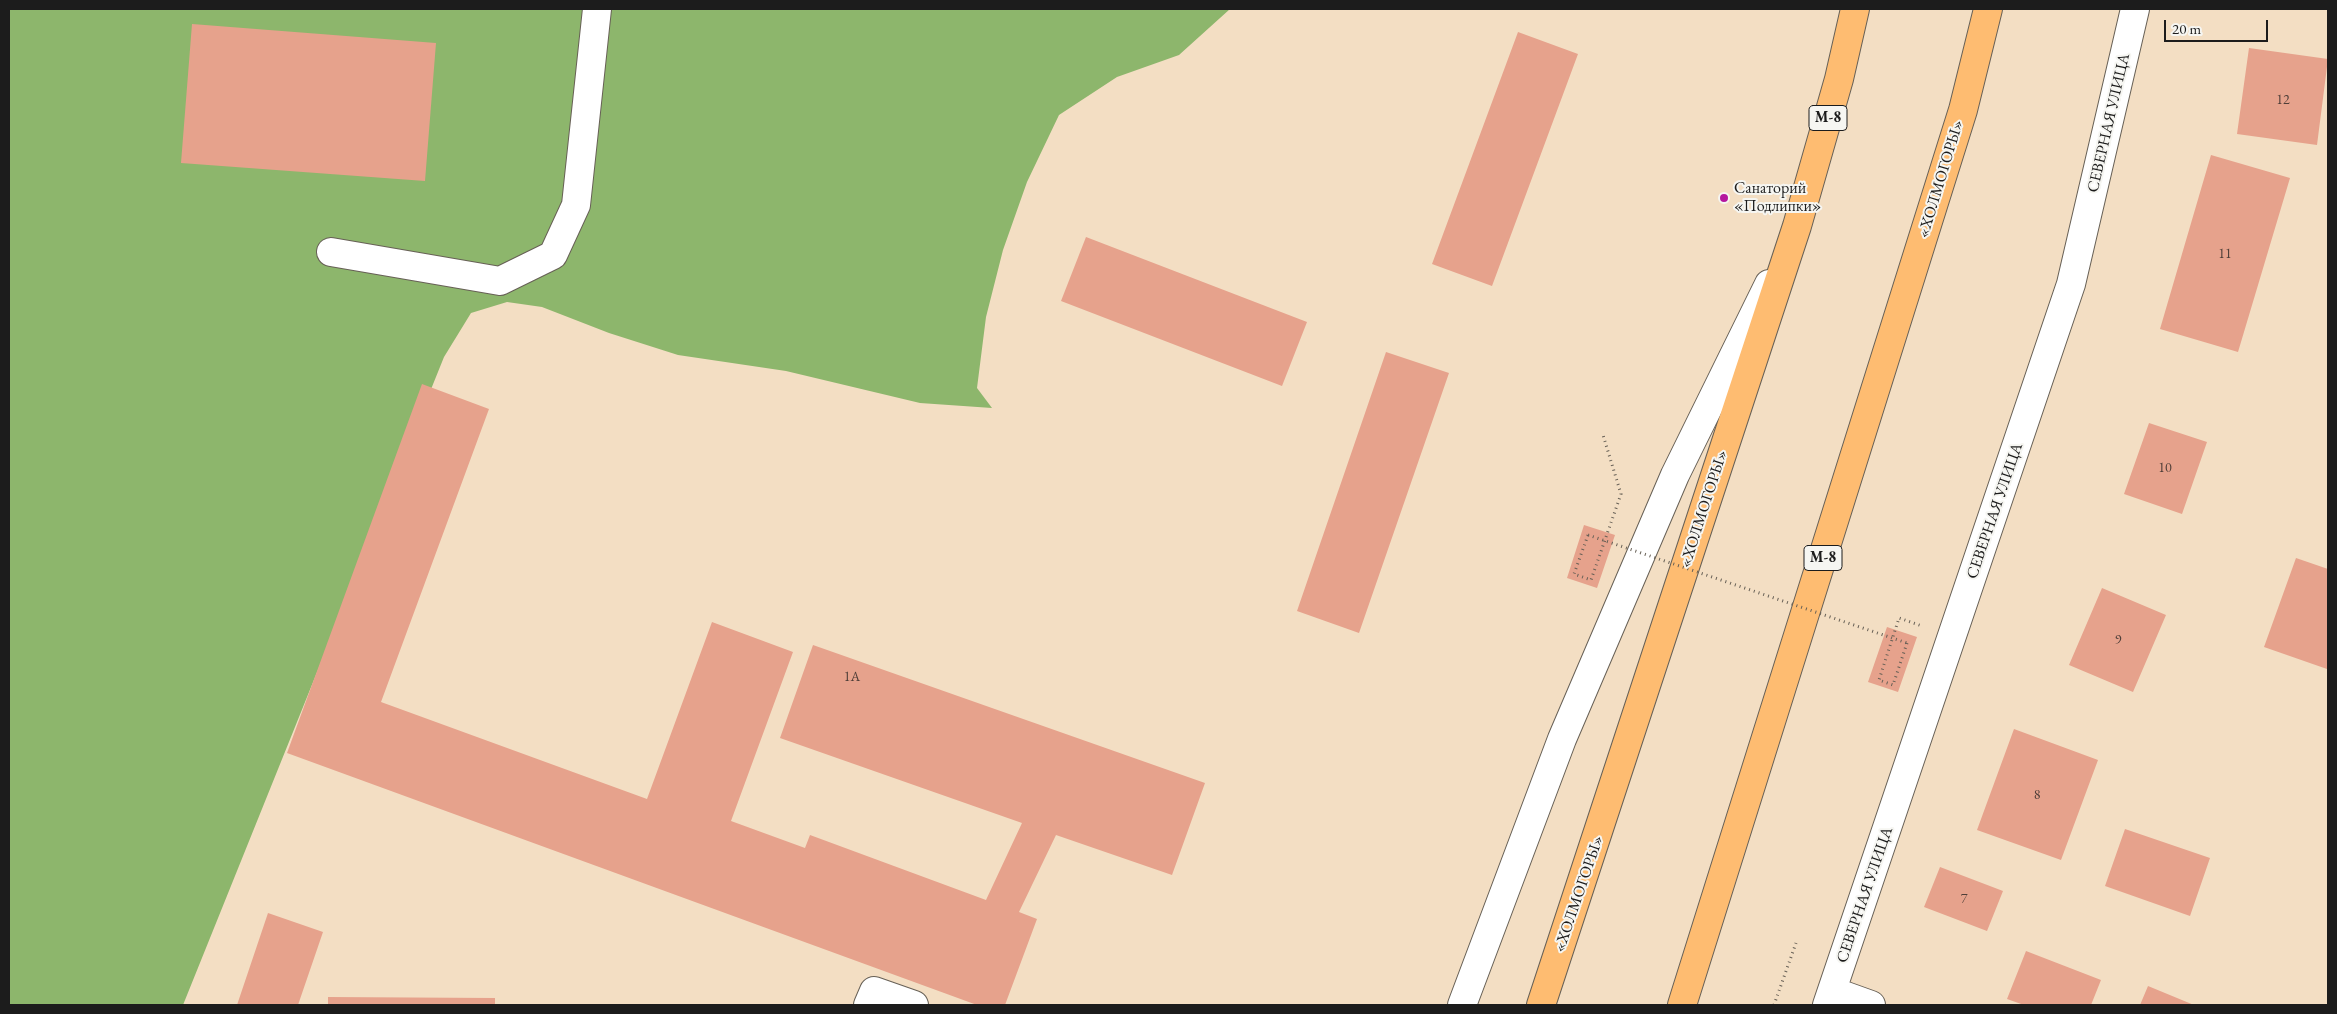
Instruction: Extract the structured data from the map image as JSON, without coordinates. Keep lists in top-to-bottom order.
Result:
{
  "streets": {
    "highway": ["М-8", "«ХОЛМОГОРЫ»"],
    "street": ["СЕВЕРНАЯ УЛИЦА"]
  },
  "places": ["Санаторий «Подлипки»"],
  "house_numbers": [
    "12",
    "11",
    "10",
    "9",
    "1А",
    "8",
    "7"
  ],
  "scale_bar": "20 m"
}
